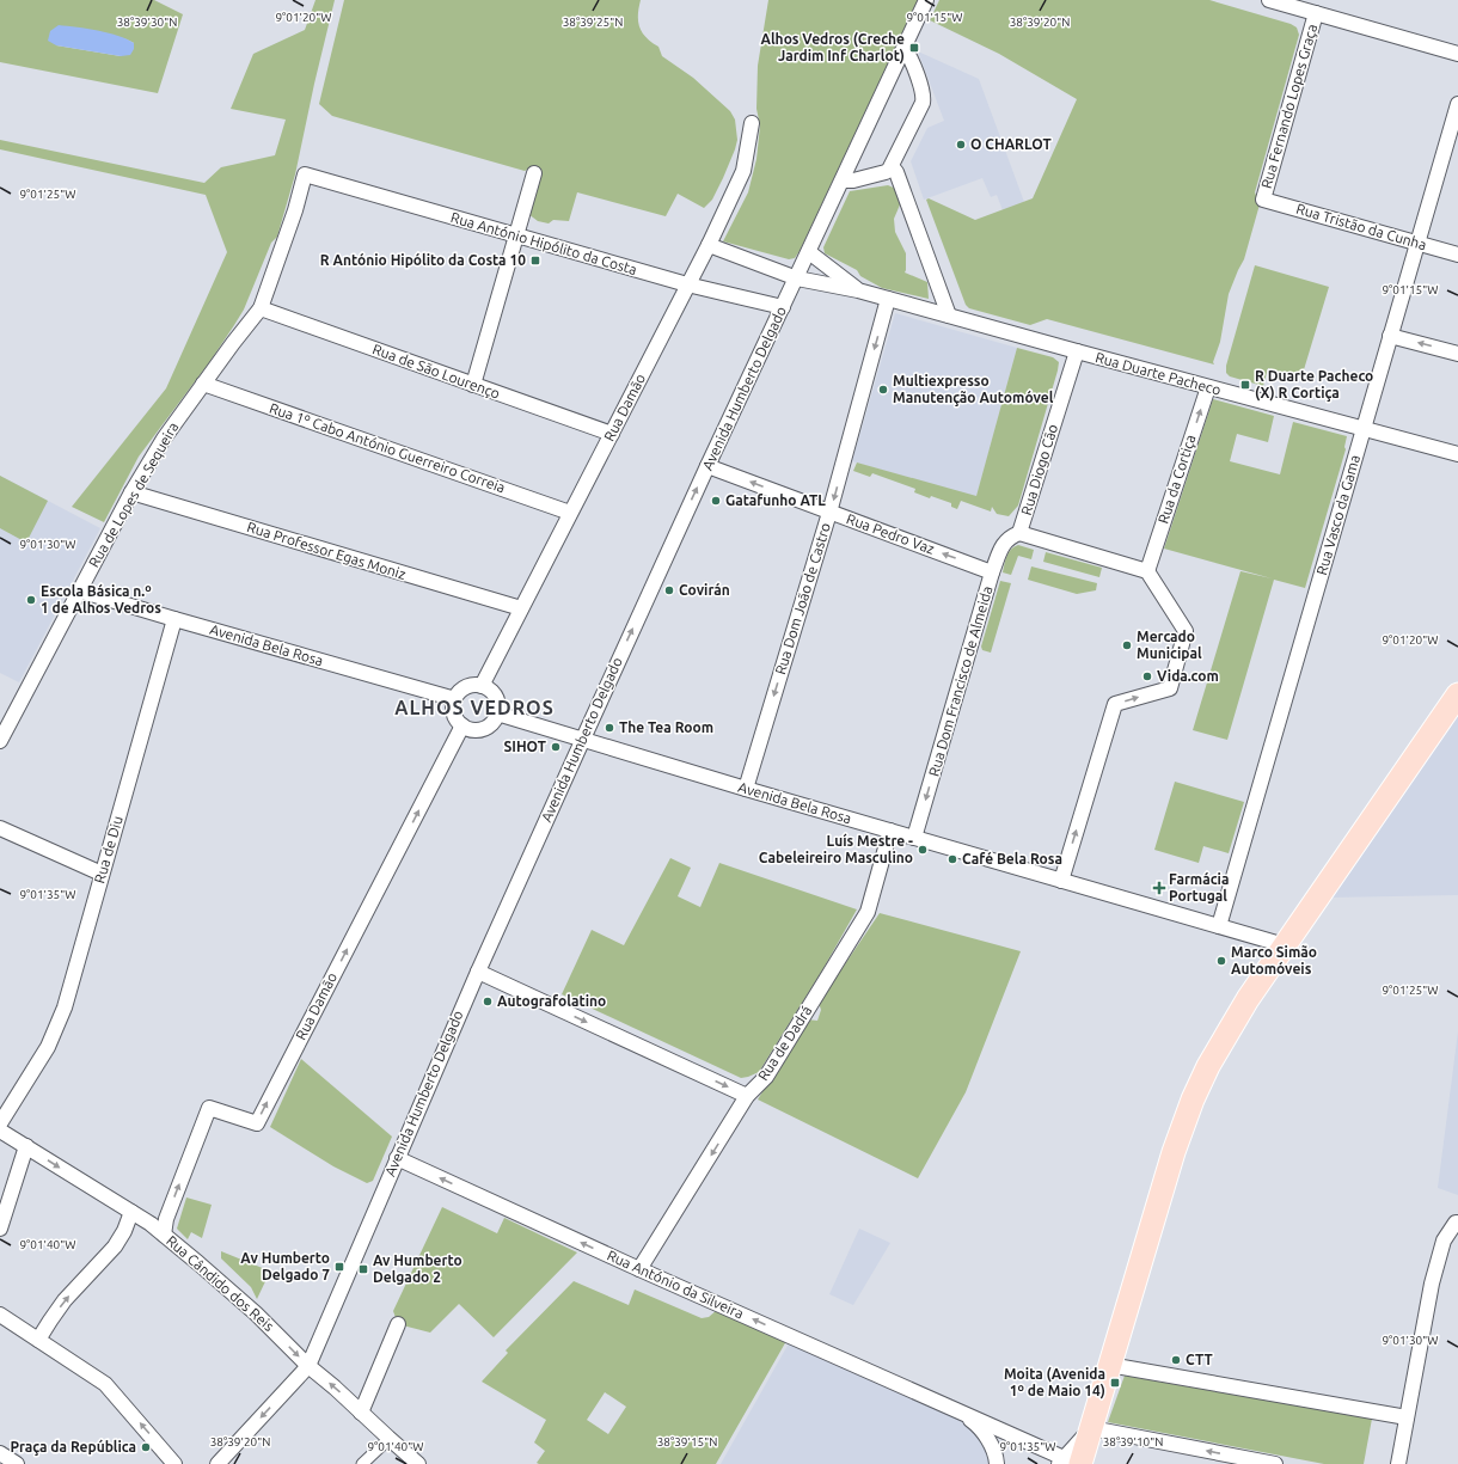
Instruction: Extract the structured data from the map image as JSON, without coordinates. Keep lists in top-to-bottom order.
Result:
{
  "streets": {
    "street": [
      "Rua Fernando Lopes Graça",
      "Rua Tristão da Cunha",
      "Rua António Hipólito da Costa",
      "Rua de São Lourenço",
      "Rua Duarte Pacheco",
      "Avenida Humberto Delgado",
      "Rua Damão",
      "Rua 1º Cabo António Guerreiro Correia",
      "Rua Diogo Cão",
      "Rua da Cortiça",
      "Rua de Lopes de Sequeira",
      "Rua Vasco da Gama",
      "Rua Pedro Vaz",
      "Rua Professor Egas Moniz",
      "Rua Dom João de Castro",
      "Avenida Bela Rosa",
      "Rua Dom Francisco de Almeida",
      "Rua de Diu",
      "Rua de Dadrá",
      "Rua Cândido dos Reis",
      "Rua António da Silveira"
    ]
  },
  "crossings": [
    ["Rua Fernando Lopes Graça", "Rua Tristão da Cunha"],
    ["Rua Tristão da Cunha", "Rua Vasco da Gama"],
    ["Rua António Hipólito da Costa", "Avenida Humberto Delgado"],
    ["Rua António Hipólito da Costa", "Rua Damão"],
    ["Rua António Hipólito da Costa", "Rua de Lopes de Sequeira"],
    ["Rua de São Lourenço", "Rua Damão"],
    ["Rua de São Lourenço", "Rua de Lopes de Sequeira"],
    ["Rua Duarte Pacheco", "Avenida Humberto Delgado"],
    ["Rua Duarte Pacheco", "Rua Damão"],
    ["Rua Duarte Pacheco", "Rua Diogo Cão"],
    ["Rua Duarte Pacheco", "Rua da Cortiça"],
    ["Rua Duarte Pacheco", "Rua Vasco da Gama"],
    ["Rua Duarte Pacheco", "Rua Dom João de Castro"],
    ["Avenida Humberto Delgado", "Rua Pedro Vaz"],
    ["Avenida Humberto Delgado", "Avenida Bela Rosa"],
    ["Avenida Humberto Delgado", "Rua Cândido dos Reis"],
    ["Avenida Humberto Delgado", "Rua António da Silveira"],
    ["Rua Damão", "Rua 1º Cabo António Guerreiro Correia"],
    ["Rua Damão", "Rua Professor Egas Moniz"],
    ["Rua Damão", "Avenida Bela Rosa"],
    ["Rua Damão", "Rua Cândido dos Reis"],
    ["Rua 1º Cabo António Guerreiro Correia", "Rua de Lopes de Sequeira"],
    ["Rua Diogo Cão", "Rua Dom Francisco de Almeida"],
    ["Rua de Lopes de Sequeira", "Rua Professor Egas Moniz"],
    ["Rua de Lopes de Sequeira", "Avenida Bela Rosa"],
    ["Rua Vasco da Gama", "Avenida Bela Rosa"],
    ["Rua Pedro Vaz", "Rua Dom João de Castro"],
    ["Rua Pedro Vaz", "Rua Dom Francisco de Almeida"],
    ["Rua Dom João de Castro", "Avenida Bela Rosa"],
    ["Avenida Bela Rosa", "Rua Dom Francisco de Almeida"],
    ["Avenida Bela Rosa", "Rua de Diu"],
    ["Avenida Bela Rosa", "Rua de Dadrá"],
    ["Rua de Dadrá", "Rua António da Silveira"]
  ],
  "one_way": [
    "Rua Damão",
    "Rua da Cortiça",
    "Rua Pedro Vaz",
    "Rua Dom João de Castro",
    "Rua Dom Francisco de Almeida",
    "Rua de Dadrá",
    "Rua António da Silveira"
  ],
  "districts": ["ALHOS VEDROS"],
  "places": {
    "transit": [
      "Alhos Vedros (Creche Jardim Inf Charlot)",
      "R António Hipólito da Costa 10",
      "R Duarte Pacheco (X) R Cortiça",
      "Av Humberto Delgado 7",
      "Av Humberto Delgado 2",
      "Moita (Avenida 1º de Maio 14)"
    ],
    "other": [
      "O CHARLOT",
      "Multiexpresso Manutenção Automóvel",
      "Gatafunho ATL",
      "Covirán",
      "Escola Básica n.º 1 de Alhos Vedros",
      "Mercado Municipal",
      "Vida.com",
      "The Tea Room",
      "SIHOT",
      "Luís Mestre - Cabeleireiro Masculino",
      "Café Bela Rosa",
      "Marco Simão Automóveis",
      "Autografolatino",
      "CTT",
      "Praça da República"
    ],
    "health": ["Farmácia Portugal"]
  },
  "coordinates": [
    "9°01'20\"W",
    "9°01'15\"W",
    "38°39'30\"N",
    "38°39'25\"N",
    "38°39'20\"N",
    "9°01'25\"W",
    "9°01'30\"W",
    "9°01'35\"W",
    "9°01'40\"W",
    "38°39'15\"N",
    "38°39'10\"N"
  ]
}
